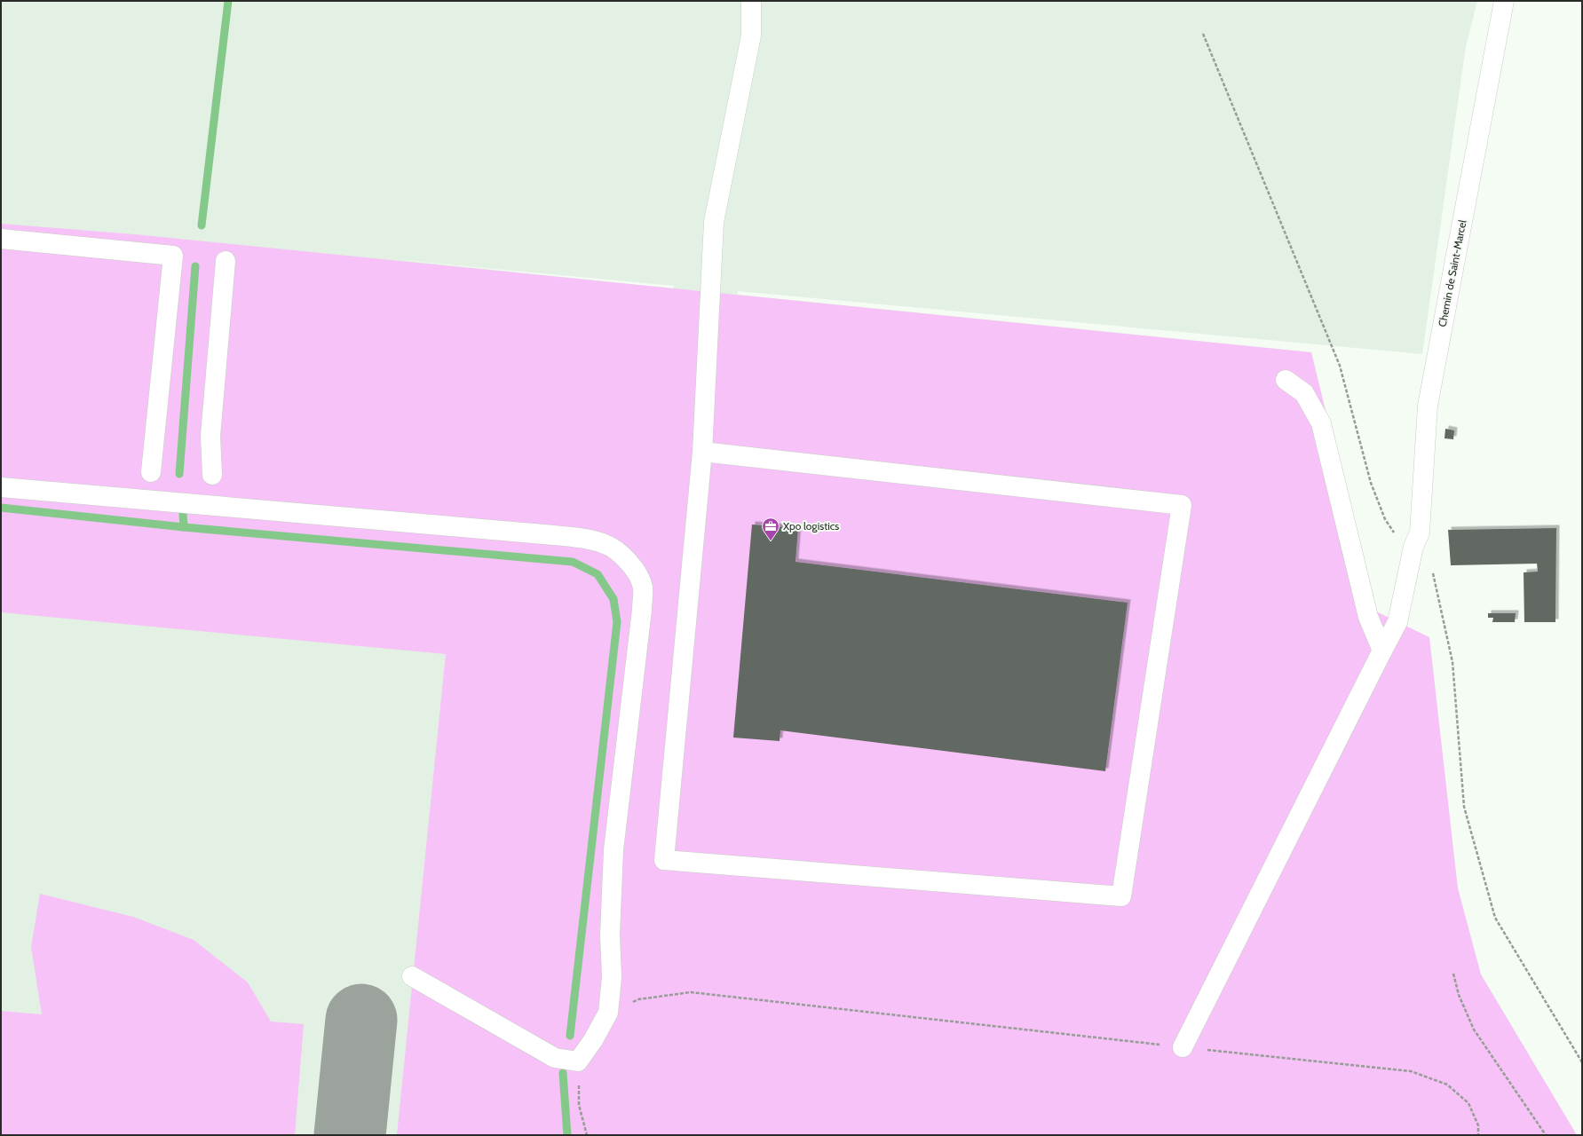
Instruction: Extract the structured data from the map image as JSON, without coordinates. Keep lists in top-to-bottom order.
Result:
{
  "streets": {
    "street": ["Chemin de Saint-Marcel"]
  },
  "places": {
    "office": ["Xpo logistics"]
  }
}
